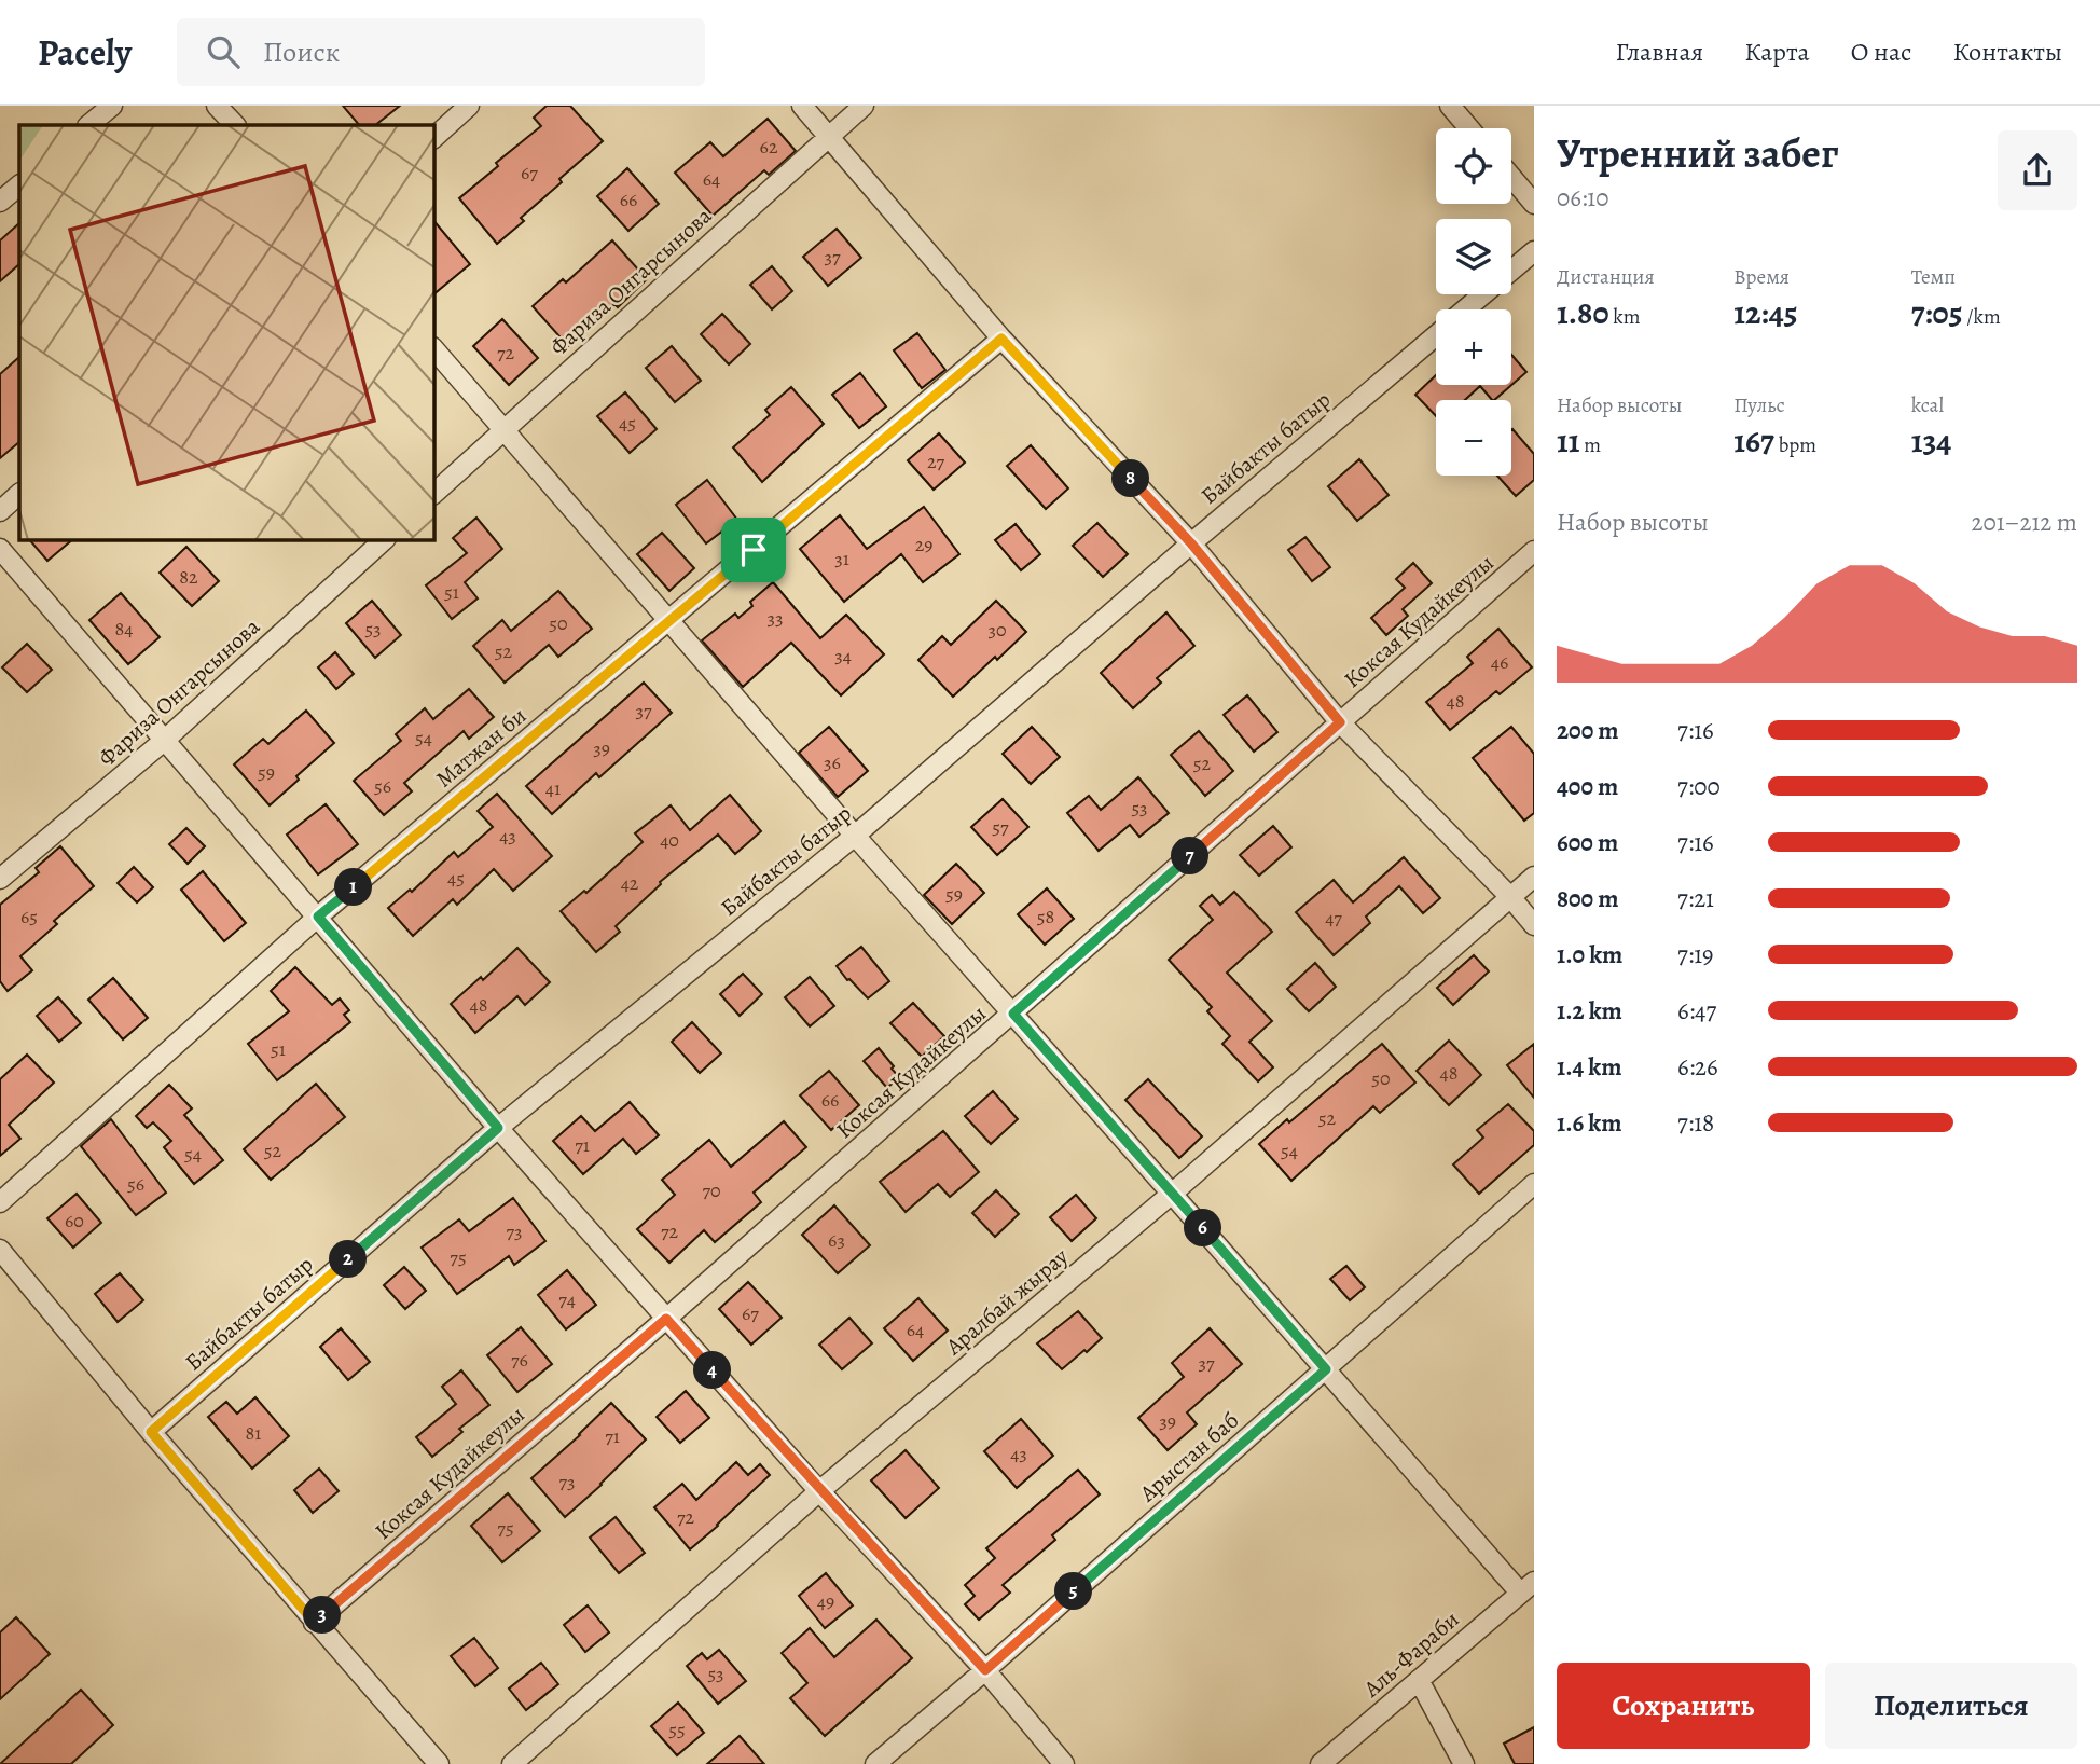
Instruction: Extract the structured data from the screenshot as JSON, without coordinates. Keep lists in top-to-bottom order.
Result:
{
  "streets": {
    "street": [
      "Фариза Онгарсынова",
      "Байбакты батыр",
      "Коксая Кудайкеулы",
      "Матжан би",
      "Аралбай жырау",
      "Арыстан баб",
      "Аль-Фараби"
    ]
  },
  "house_numbers": [
    "62",
    "67",
    "64",
    "66",
    "37",
    "72",
    "45",
    "27",
    "29",
    "31",
    "82",
    "51",
    "33",
    "50",
    "84",
    "53",
    "30",
    "52",
    "34",
    "46",
    "48",
    "37",
    "54",
    "39",
    "36",
    "52",
    "59",
    "56",
    "41",
    "53",
    "57",
    "43",
    "40",
    "45",
    "42",
    "59",
    "65",
    "58",
    "47",
    "48",
    "51",
    "48",
    "50",
    "66",
    "52",
    "71",
    "52",
    "54",
    "54",
    "56",
    "70",
    "60",
    "73",
    "72",
    "63",
    "75",
    "74",
    "67",
    "64",
    "76",
    "37",
    "39",
    "81",
    "71",
    "43",
    "73",
    "72",
    "75",
    "49",
    "53",
    "55"
  ],
  "page": {
    "header": "Pacely",
    "search": "Поиск",
    "nav": [
      "Главная",
      "Карта",
      "О нас",
      "Контакты"
    ],
    "heading": ["Утренний забег", "06:10"],
    "map_buttons": ["+", "−"],
    "stats": [
      ["Дистанция", "1.80 km"],
      ["Время", "12:45"],
      ["Темп", "7:05 /km"],
      ["Набор высоты", "11 m"],
      ["Пульс", "167 bpm"],
      ["kcal", "134"]
    ],
    "pins": [
      "8",
      "7",
      "1",
      "6",
      "2",
      "4",
      "5",
      "3"
    ],
    "chart": ["Набор высоты", "201–212 m"],
    "list": [
      {
        "name": "200 m",
        "note": "7:16"
      },
      {
        "name": "400 m",
        "note": "7:00"
      },
      {
        "name": "600 m",
        "note": "7:16"
      },
      {
        "name": "800 m",
        "note": "7:21"
      },
      {
        "name": "1.0 km",
        "note": "7:19"
      },
      {
        "name": "1.2 km",
        "note": "6:47"
      },
      {
        "name": "1.4 km",
        "note": "6:26"
      },
      {
        "name": "1.6 km",
        "note": "7:18"
      }
    ],
    "buttons": ["Сохранить", "Поделиться"]
  }
}
